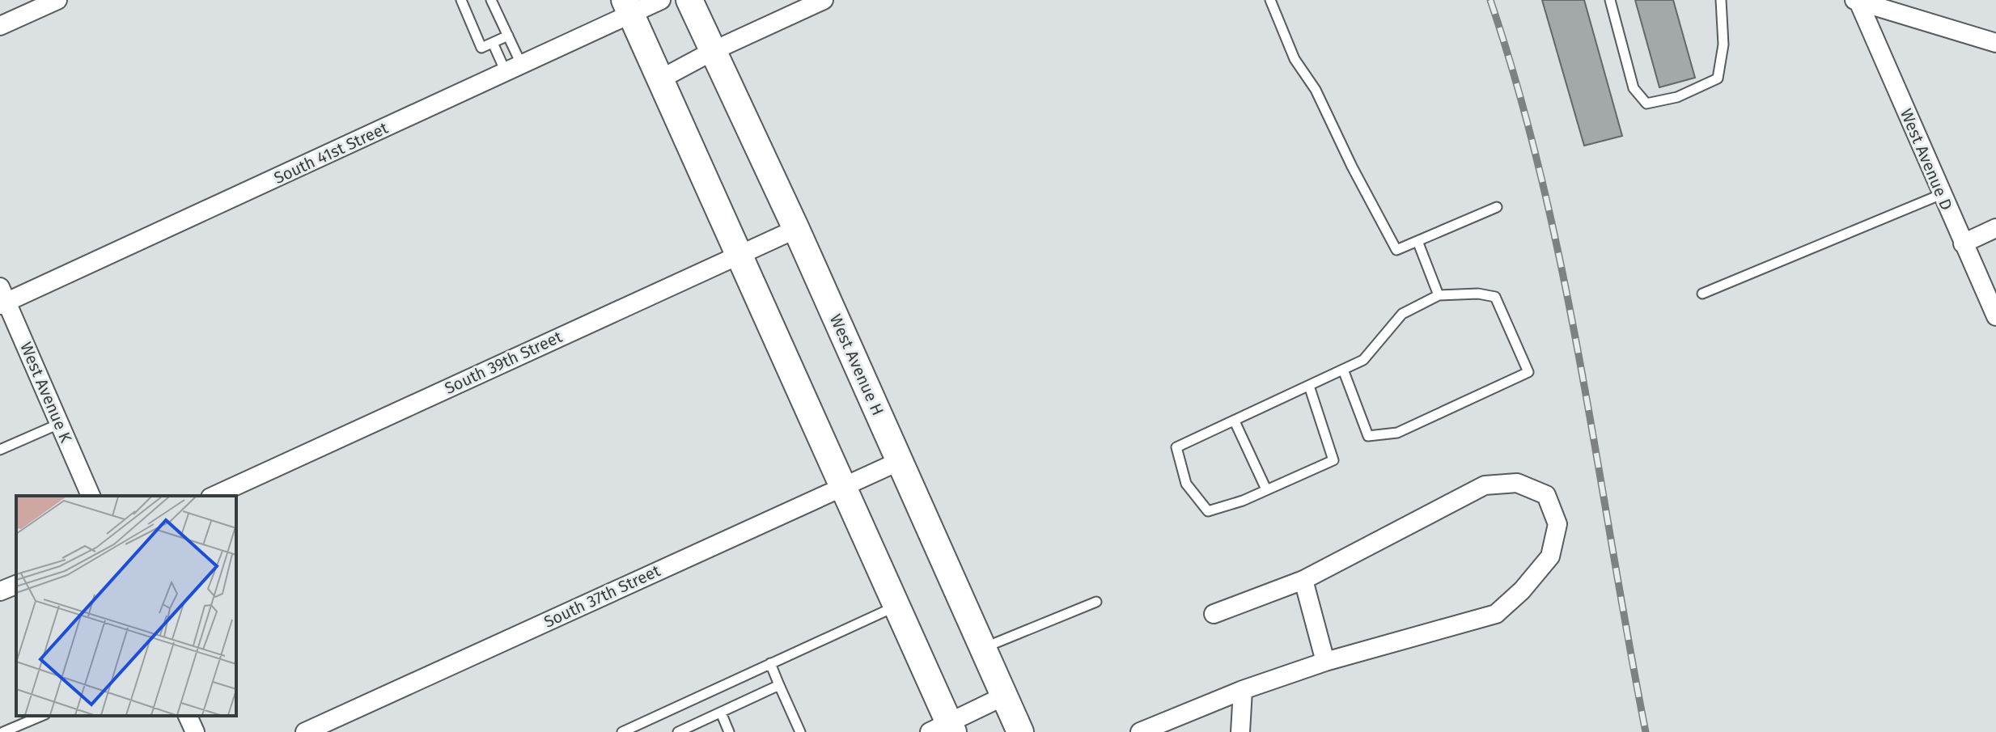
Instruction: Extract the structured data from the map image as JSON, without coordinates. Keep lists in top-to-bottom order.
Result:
{
  "streets": {
    "main road": ["West Avenue H"],
    "street": [
      "South 41st Street",
      "West Avenue D",
      "South 39th Street",
      "West Avenue K",
      "South 37th Street"
    ]
  },
  "crossings": [
    ["South 41st Street", "West Avenue K"],
    ["South 39th Street", "West Avenue H"],
    ["West Avenue H", "South 37th Street"]
  ]
}
